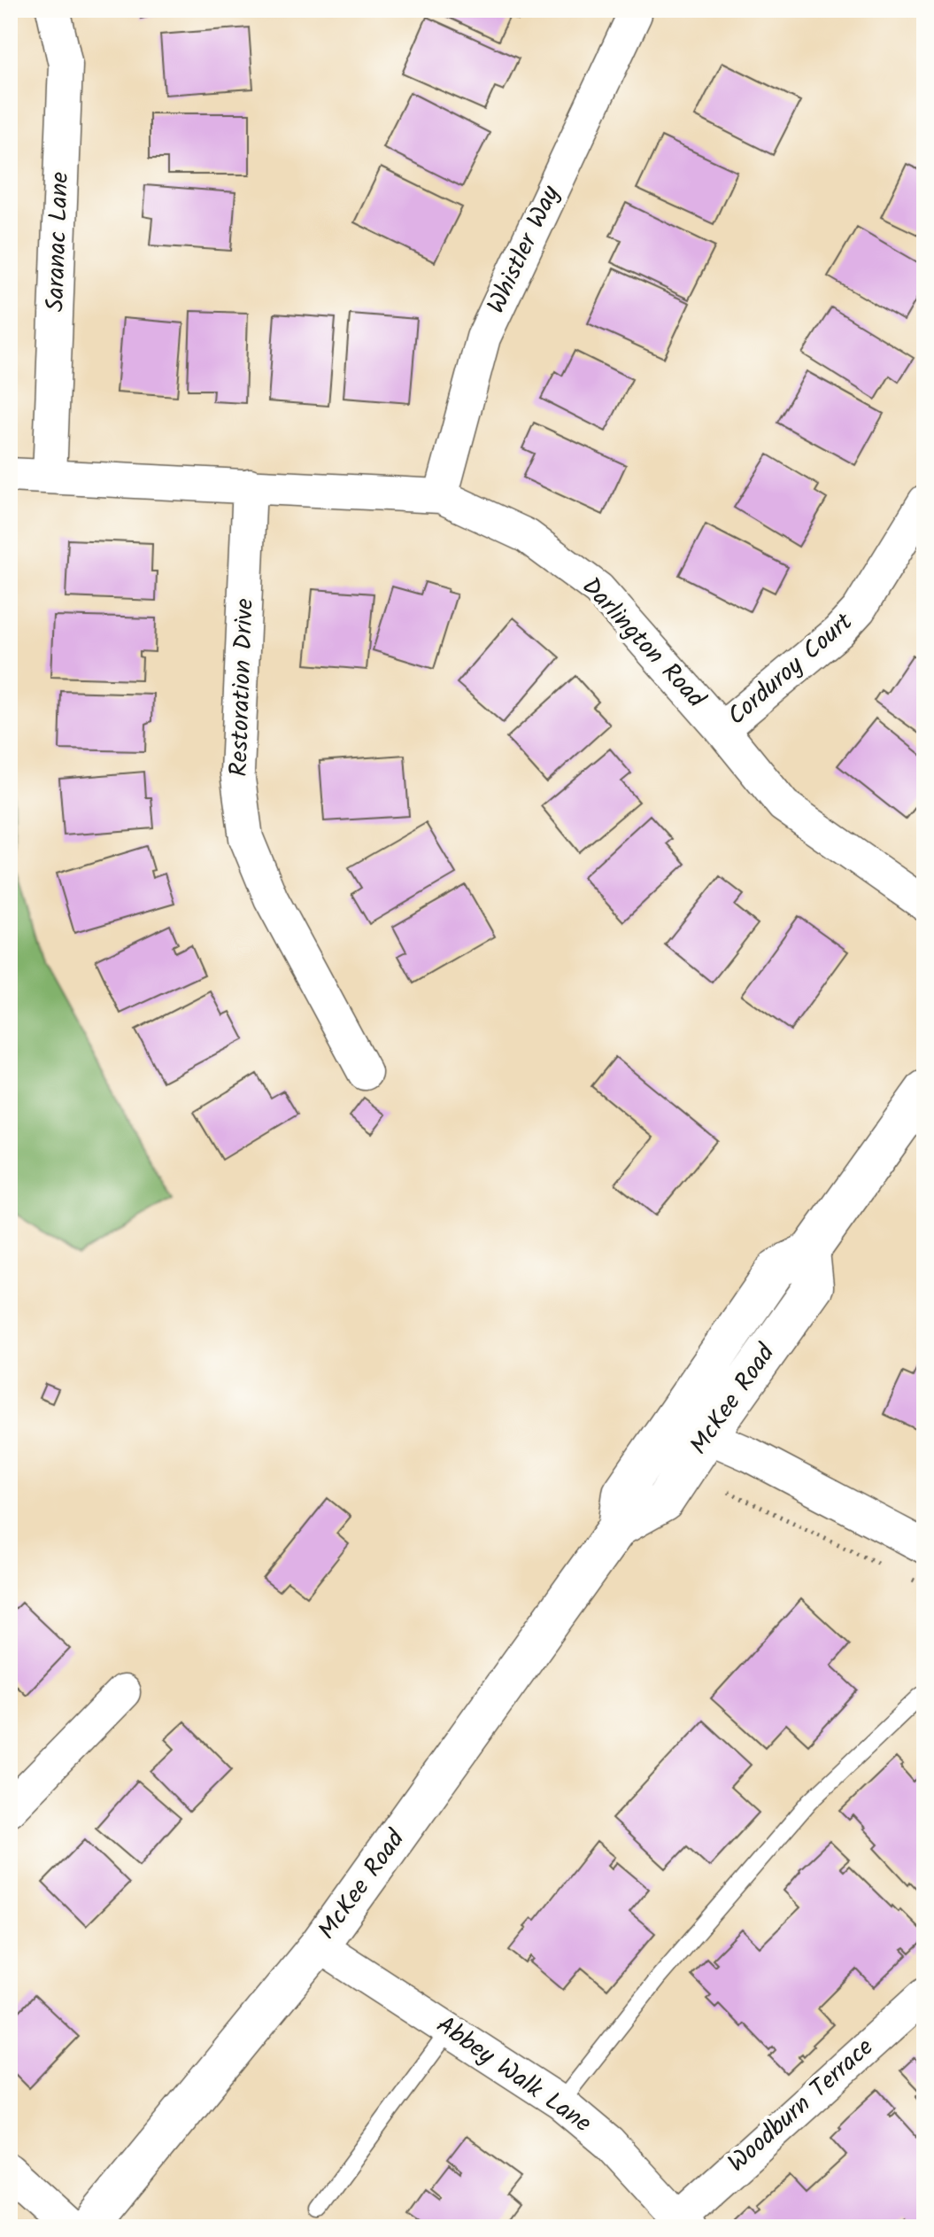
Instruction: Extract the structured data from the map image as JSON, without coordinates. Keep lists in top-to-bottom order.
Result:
{
  "streets": {
    "street": [
      "Saranac Lane",
      "Whistler Way",
      "Darlington Road",
      "Corduroy Court",
      "Restoration Drive",
      "McKee Road",
      "Abbey Walk Lane",
      "Woodburn Terrace"
    ]
  },
  "crossings": [
    ["Saranac Lane", "Darlington Road"],
    ["Whistler Way", "Darlington Road"],
    ["Darlington Road", "Corduroy Court"],
    ["Darlington Road", "Restoration Drive"],
    ["McKee Road", "Abbey Walk Lane"],
    ["Abbey Walk Lane", "Woodburn Terrace"]
  ]
}
